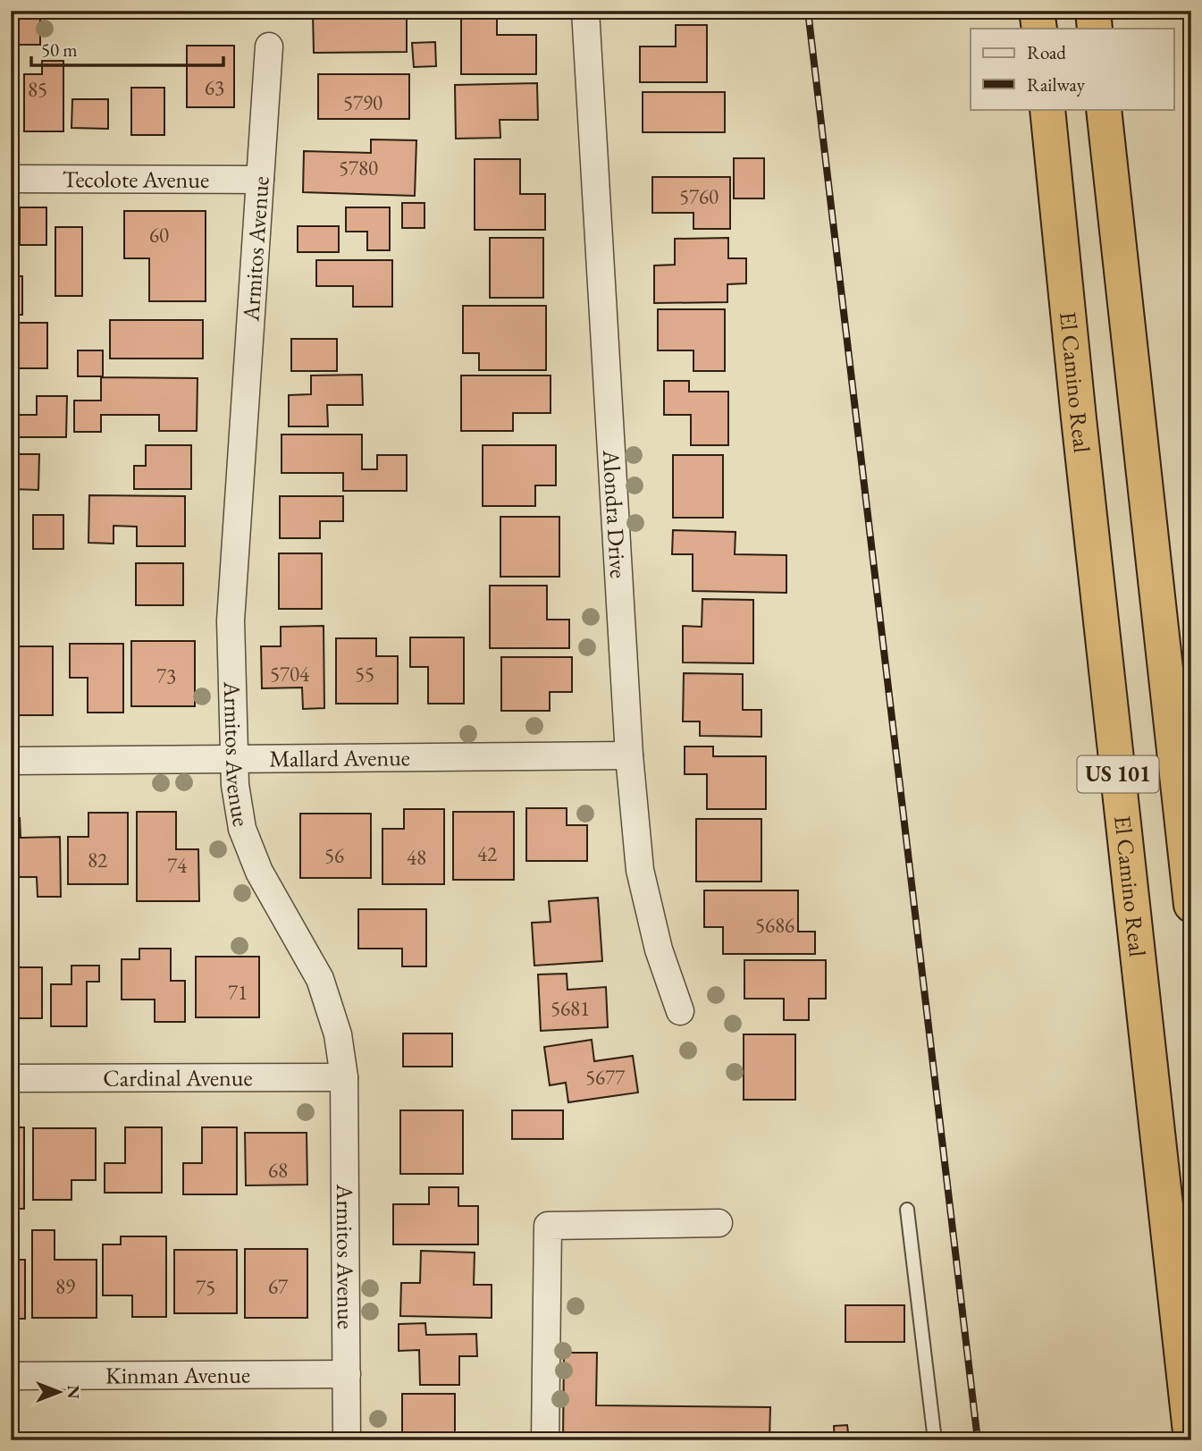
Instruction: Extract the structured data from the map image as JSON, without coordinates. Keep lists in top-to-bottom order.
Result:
{
  "streets": {
    "highway": ["El Camino Real", "US 101"],
    "street": [
      "Tecolote Avenue",
      "Armitos Avenue",
      "Alondra Drive",
      "Mallard Avenue",
      "Cardinal Avenue",
      "Kinman Avenue"
    ]
  },
  "crossings": [
    ["Tecolote Avenue", "Armitos Avenue"],
    ["Armitos Avenue", "Mallard Avenue"],
    ["Armitos Avenue", "Cardinal Avenue"],
    ["Armitos Avenue", "Kinman Avenue"],
    ["Alondra Drive", "Mallard Avenue"]
  ],
  "house_numbers": [
    "63",
    "85",
    "5790",
    "5780",
    "5760",
    "60",
    "5704",
    "55",
    "73",
    "42",
    "56",
    "48",
    "82",
    "74",
    "5686",
    "71",
    "5681",
    "5677",
    "68",
    "89",
    "67",
    "75"
  ],
  "legend": ["Road", "Railway"],
  "scale_bar": "50 m",
  "north": "right"
}
